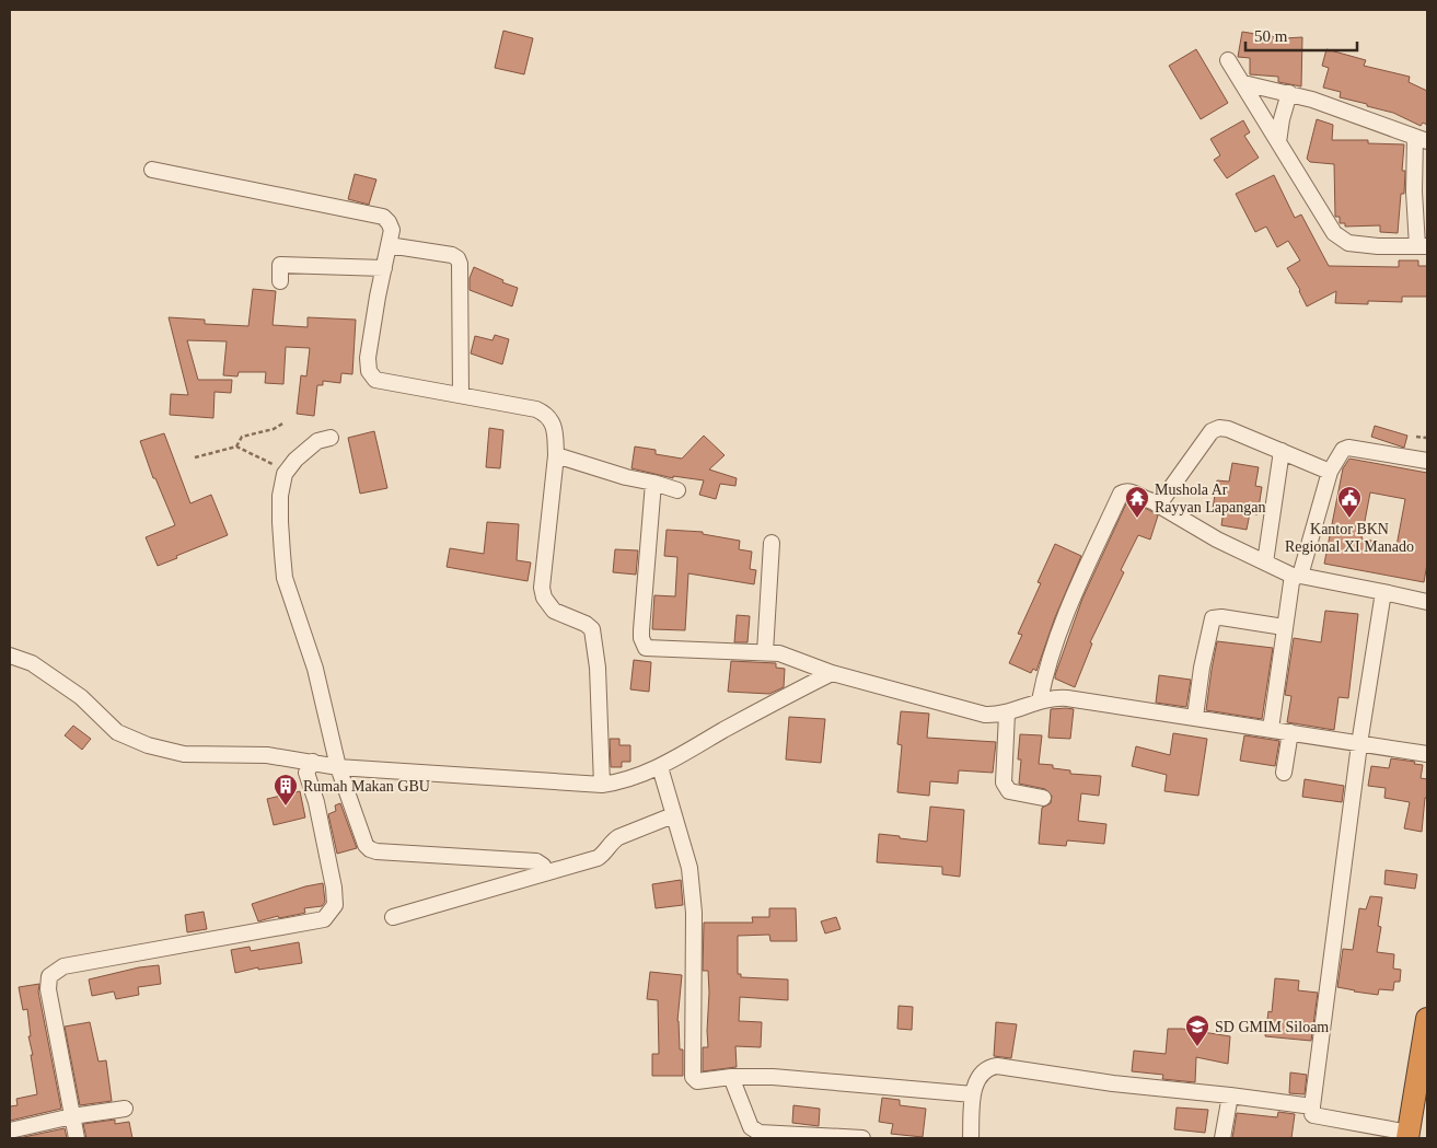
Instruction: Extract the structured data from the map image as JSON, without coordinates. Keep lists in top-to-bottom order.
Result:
{
  "places": {
    "temple": ["Mushola Ar Rayyan Lapangan"],
    "public building": ["Kantor BKN Regional XI Manado"],
    "building": ["Rumah Makan GBU"],
    "school or university": ["SD GMIM Siloam"]
  },
  "scale_bar": "50 m"
}
